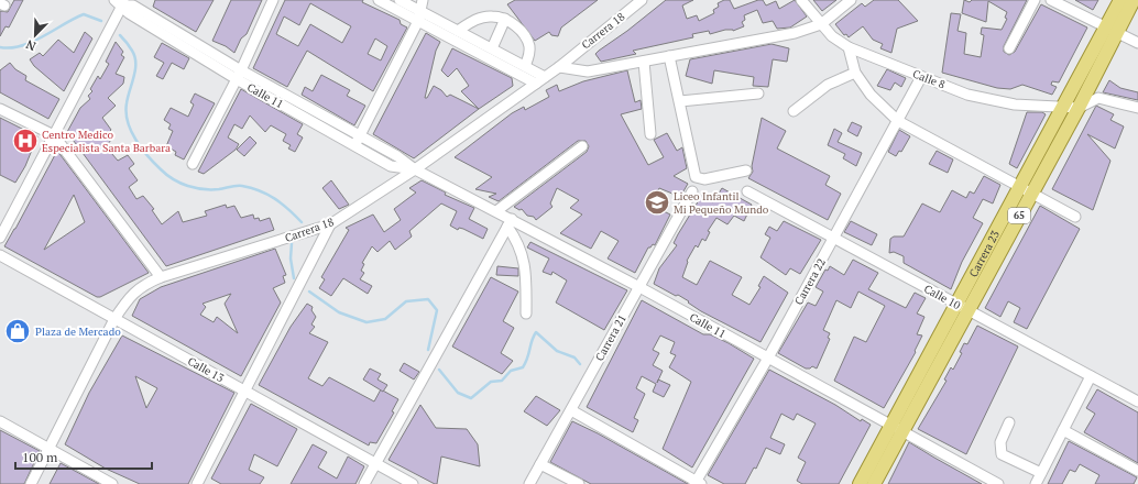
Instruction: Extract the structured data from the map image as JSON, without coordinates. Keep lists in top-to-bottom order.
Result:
{
  "streets": {
    "main road": ["65", "Carrera 23"],
    "street": [
      "Carrera 18",
      "Calle 8",
      "Calle 11",
      "Carrera 22",
      "Calle 10",
      "Carrera 21",
      "Calle 13"
    ]
  },
  "crossings": [
    ["Carrera 18", "Calle 11"],
    ["Carrera 18", "Calle 13"],
    ["Calle 8", "Carrera 23"],
    ["Calle 8", "Carrera 22"],
    ["Calle 11", "Carrera 23"],
    ["Calle 11", "Carrera 22"],
    ["Calle 11", "Carrera 21"],
    ["Carrera 23", "Calle 10"],
    ["Carrera 22", "Calle 10"]
  ],
  "places": {
    "hospital": ["Centro Medico Especialista Santa Barbara"],
    "school or university": ["Liceo Infantil Mi Pequeño Mundo"],
    "shop": ["Plaza de Mercado"]
  },
  "scale_bar": "100 m",
  "north": "bottom left"
}
